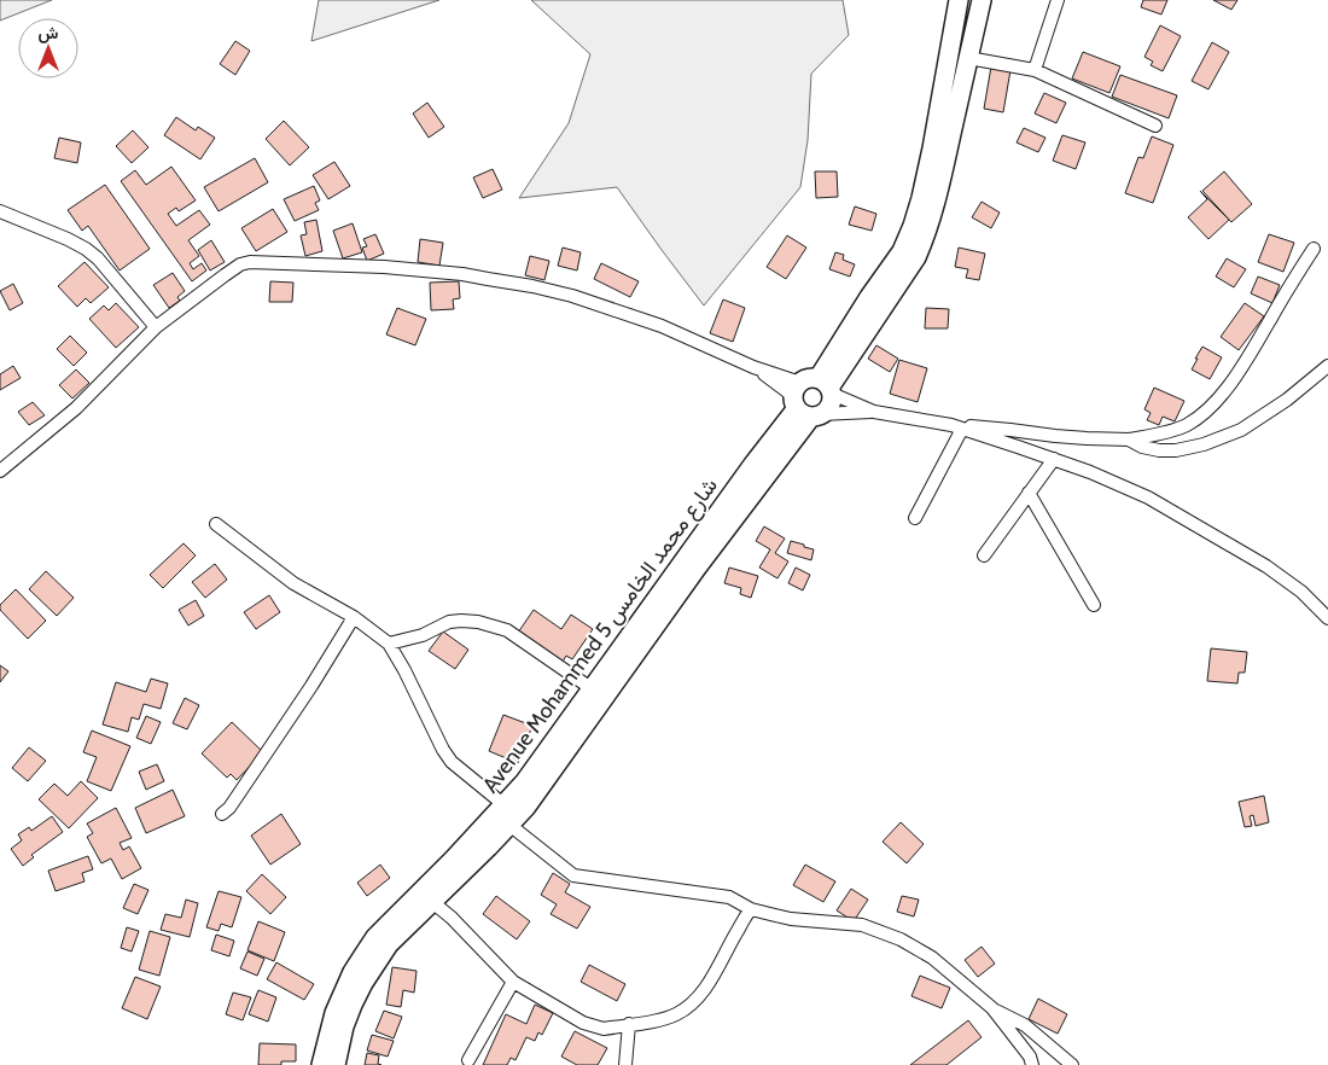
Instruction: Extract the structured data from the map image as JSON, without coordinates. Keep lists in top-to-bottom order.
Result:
{
  "streets": {
    "main road": ["Avenue Mohammed 5 شارع محمد الخامس"]
  },
  "north": "top"
}
